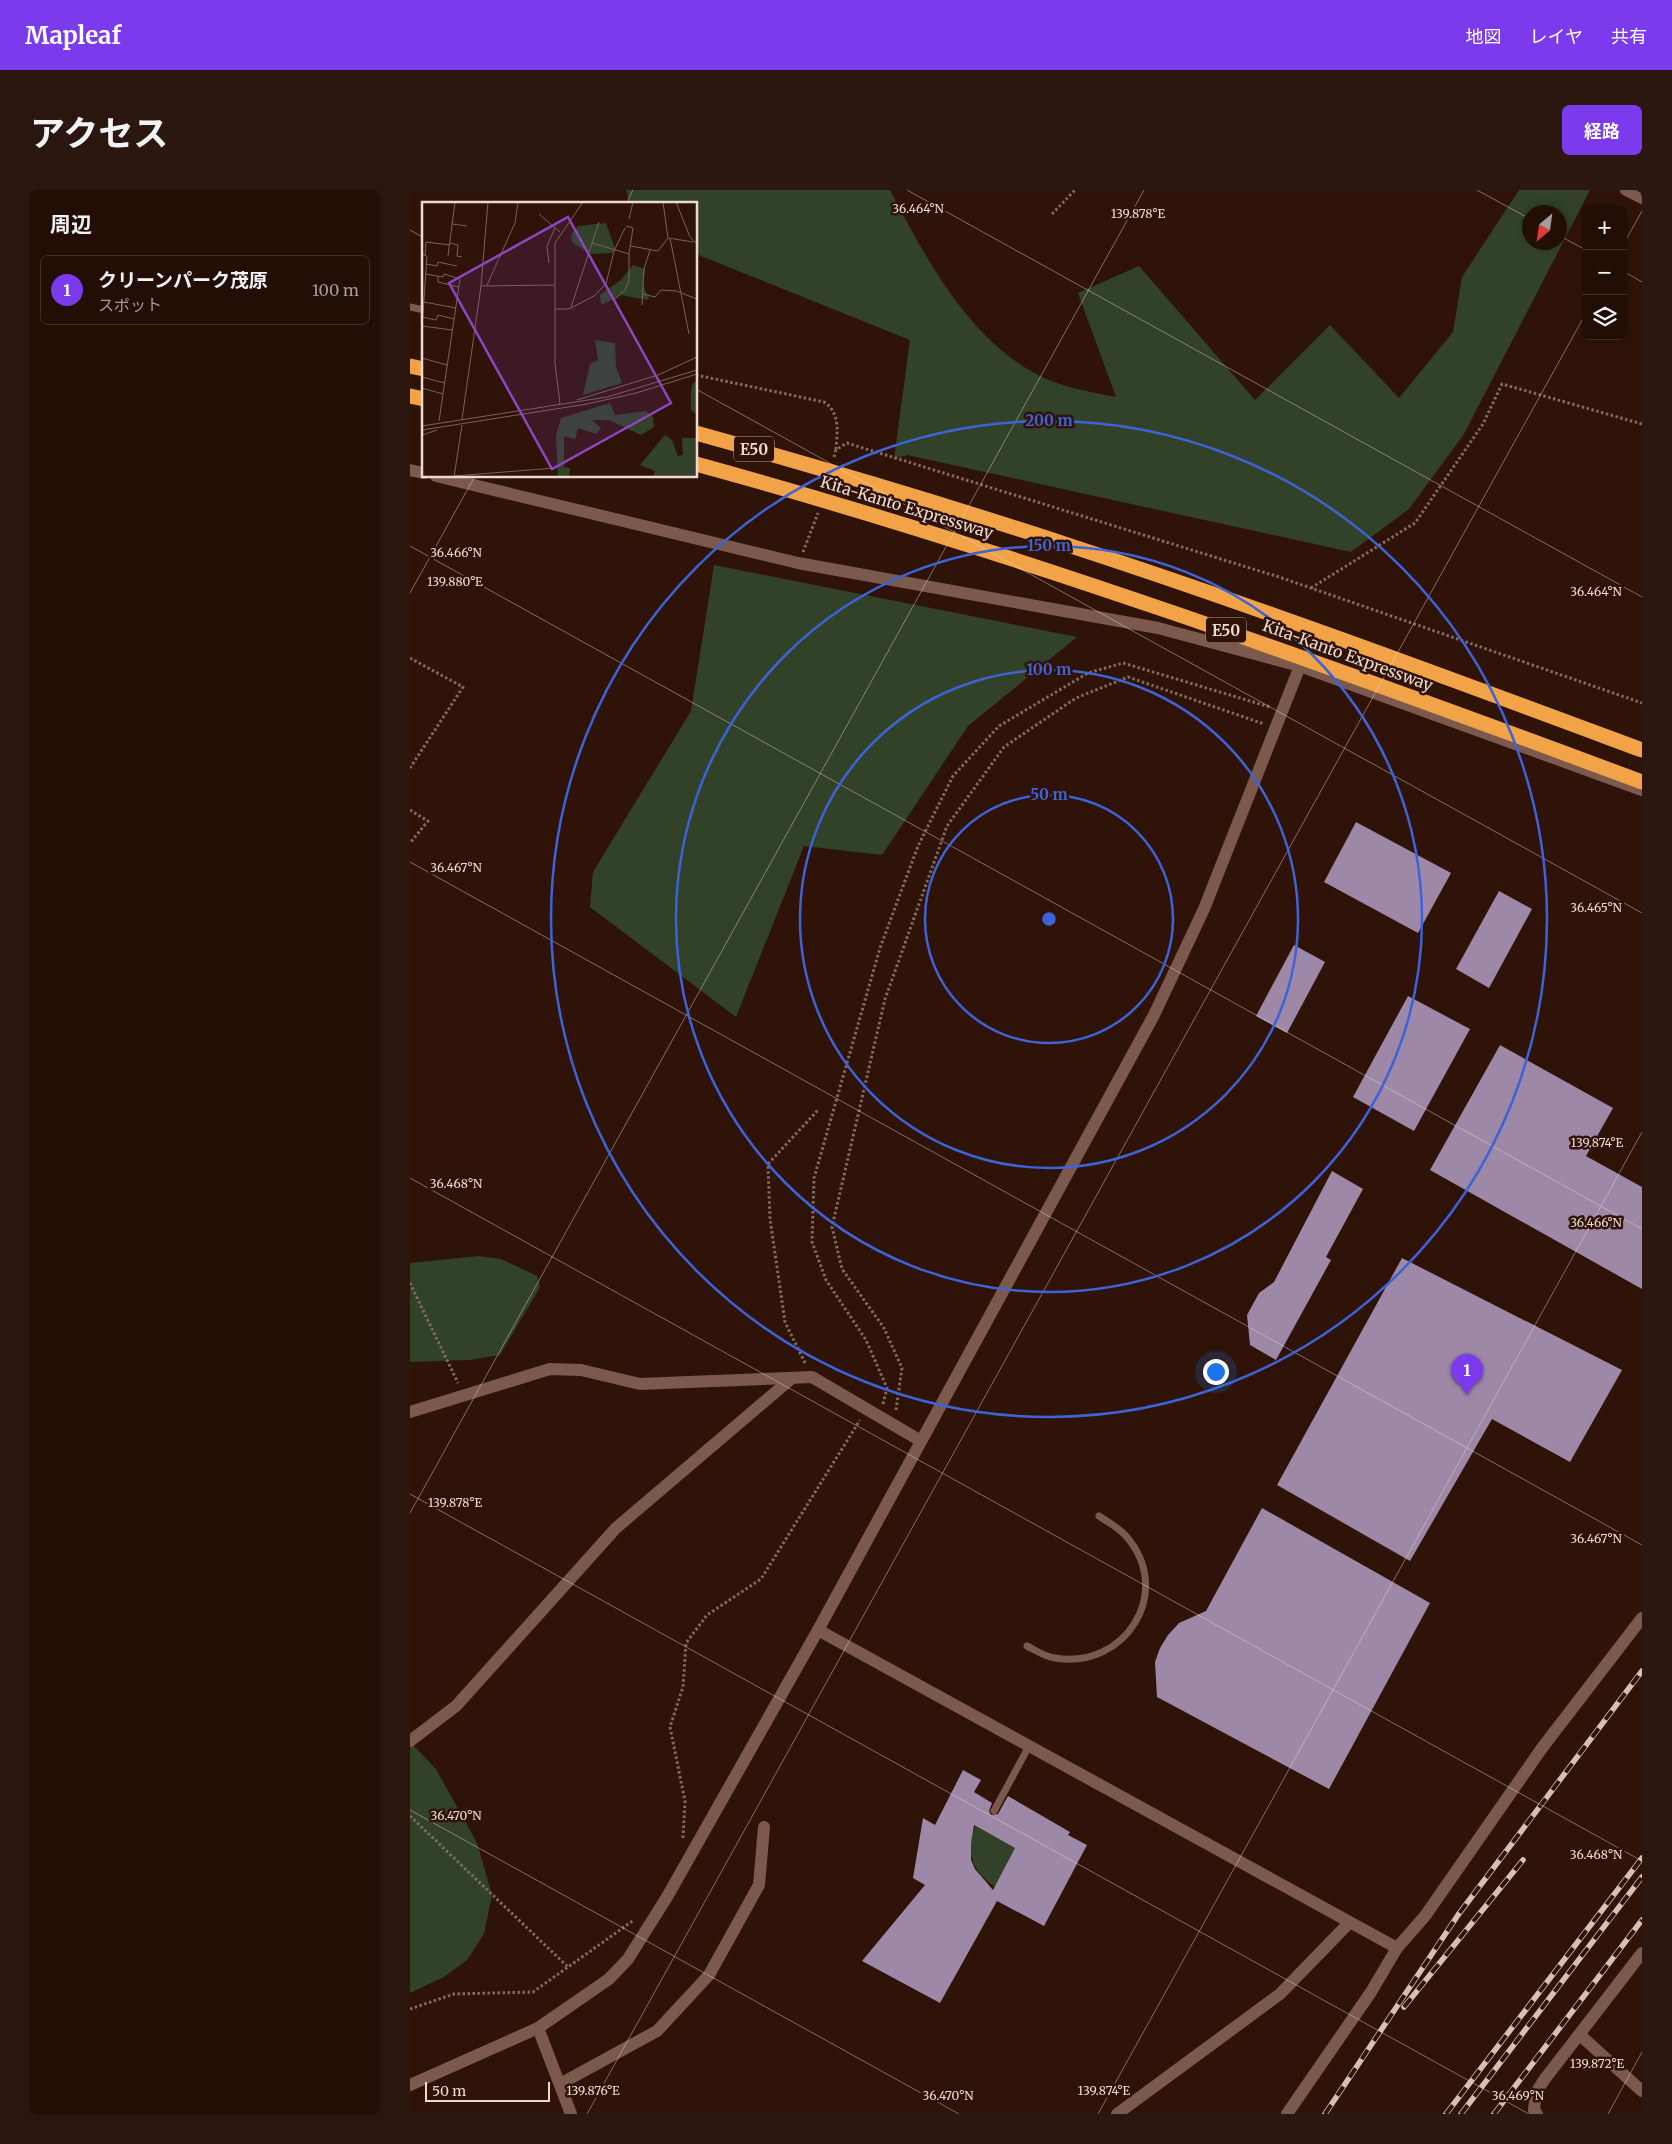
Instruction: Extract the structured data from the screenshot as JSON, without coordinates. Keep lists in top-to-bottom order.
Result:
{
  "streets": {
    "highway": ["E50", "Kita-Kanto Expressway"]
  },
  "scale_bar": "50 m",
  "north": "bottom left",
  "page": {
    "header": "Mapleaf",
    "nav": ["地図", "レイヤ", "共有"],
    "title": "アクセス",
    "buttons": "経路",
    "heading": "周辺",
    "map_buttons": ["+", "−"],
    "list": [
      {
        "mark": "1",
        "name": "クリーンパーク茂原",
        "note": "スポット",
        "value": "100 m"
      }
    ],
    "pins": "1",
    "scale": "50 m"
  },
  "coordinates": [
    "36.464°N",
    "139.878°E",
    "36.466°N",
    "139.880°E",
    "36.467°N",
    "36.465°N",
    "139.874°E",
    "36.468°N",
    "36.470°N",
    "139.872°E",
    "139.876°E",
    "36.469°N"
  ],
  "rings": [
    "200 m",
    "150 m",
    "100 m",
    "50 m"
  ]
}
